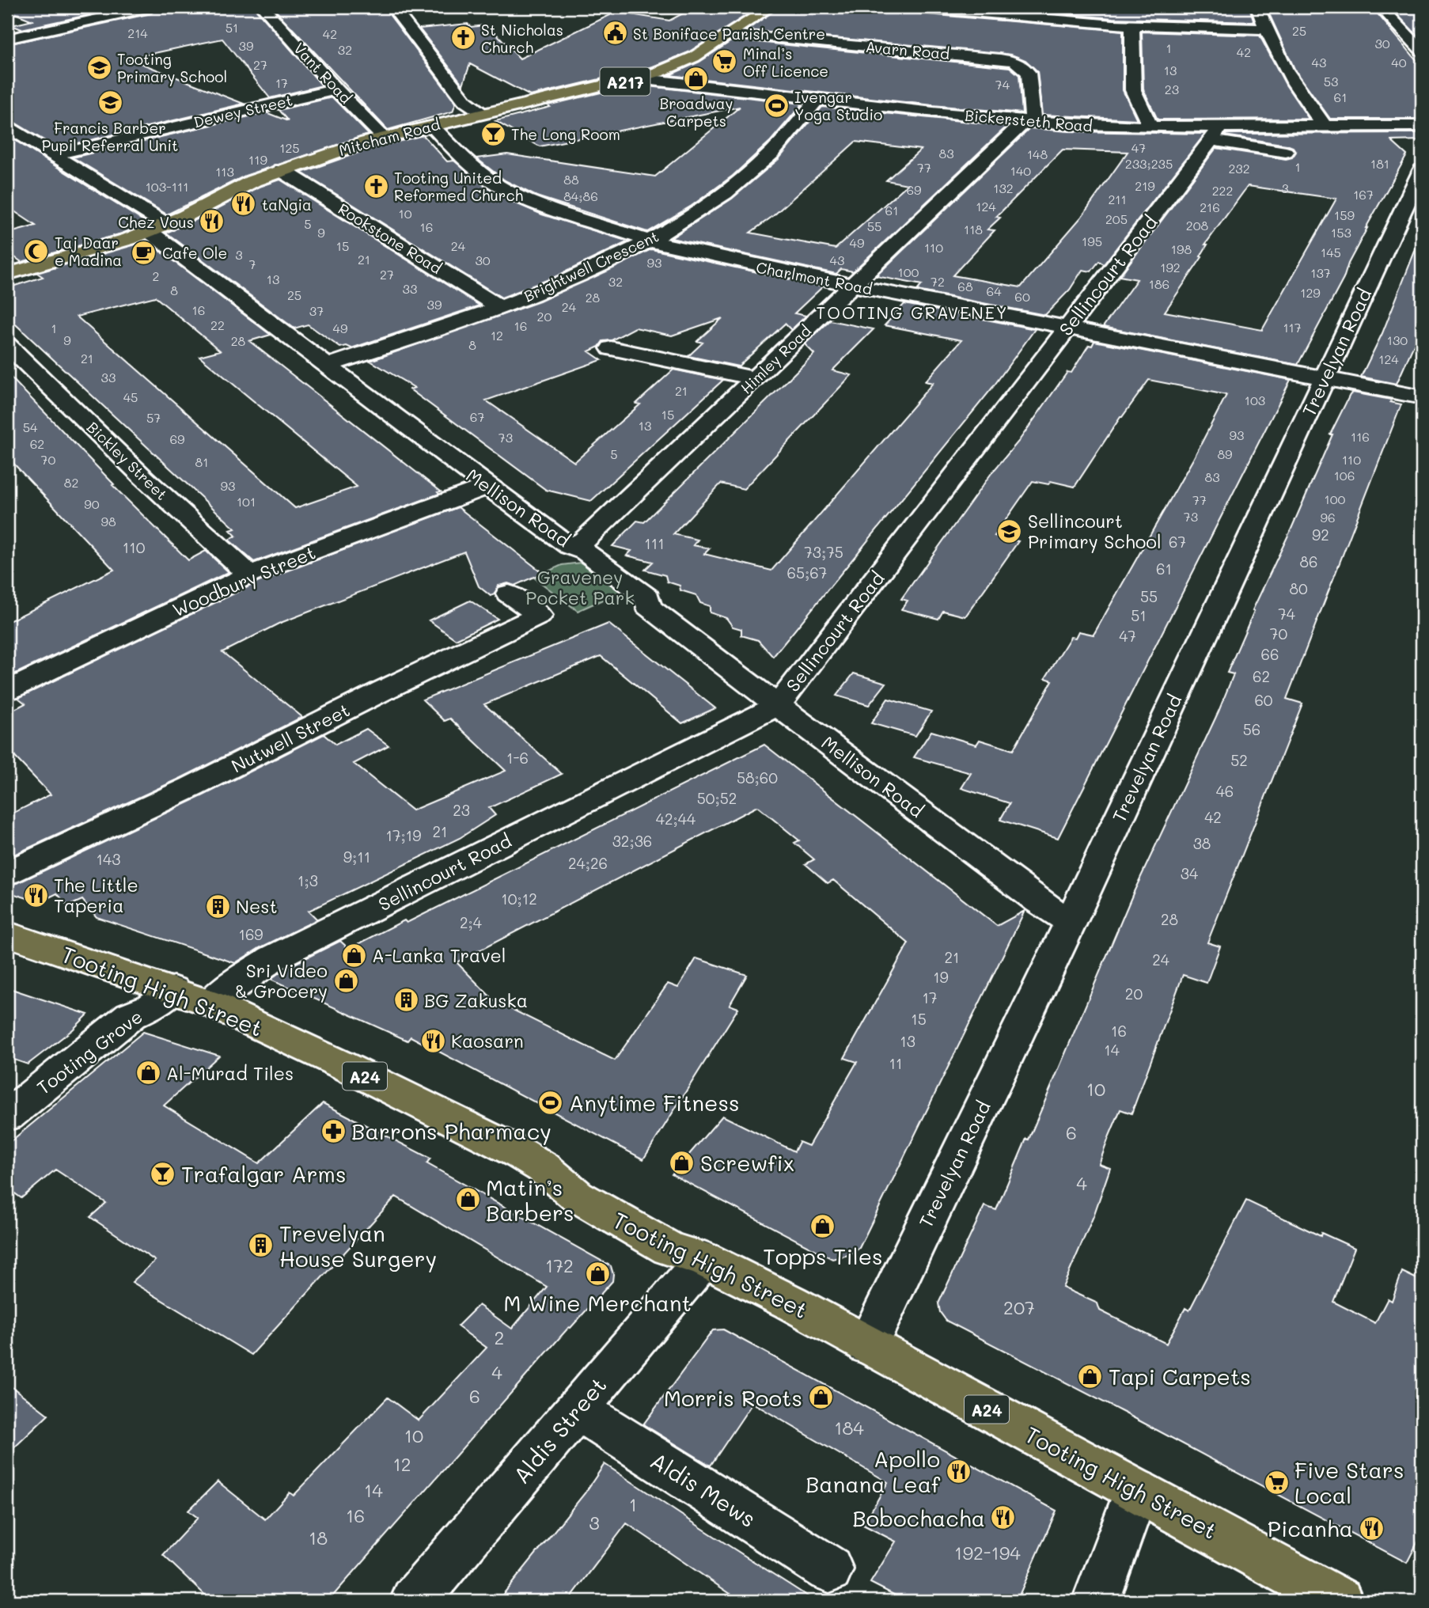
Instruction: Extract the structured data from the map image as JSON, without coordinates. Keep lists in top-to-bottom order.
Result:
{
  "streets": {
    "main road": [
      "A217",
      "Mitcham Road",
      "Tooting High Street",
      "A24"
    ],
    "street": [
      "Avarn Road",
      "Vant Road",
      "Dewey Street",
      "Bickersteth Road",
      "Rookstone Road",
      "Brightwell Crescent",
      "Sellincourt Road",
      "Charlmont Road",
      "Trevelyan Road",
      "Himley Road",
      "Bickley Street",
      "Mellison Road",
      "Woodbury Street",
      "Nutwell Street",
      "Tooting Grove",
      "Aldis Street",
      "Aldis Mews"
    ]
  },
  "crossings": [
    ["Avarn Road", "Bickersteth Road"],
    ["Avarn Road", "Mitcham Road"],
    ["Avarn Road", "Himley Road"],
    ["Vant Road", "Dewey Street"],
    ["Vant Road", "Mitcham Road"],
    ["Dewey Street", "Mellison Road"],
    ["Bickersteth Road", "Mitcham Road"],
    ["Bickersteth Road", "Brightwell Crescent"],
    ["Bickersteth Road", "Sellincourt Road"],
    ["Bickersteth Road", "Himley Road"],
    ["Mitcham Road", "Rookstone Road"],
    ["Mitcham Road", "Charlmont Road"],
    ["Mitcham Road", "Mellison Road"],
    ["Rookstone Road", "Brightwell Crescent"],
    ["Brightwell Crescent", "Charlmont Road"],
    ["Brightwell Crescent", "Mellison Road"],
    ["Sellincourt Road", "Charlmont Road"],
    ["Sellincourt Road", "Mellison Road"],
    ["Sellincourt Road", "Tooting High Street"],
    ["Charlmont Road", "Trevelyan Road"],
    ["Charlmont Road", "Himley Road"],
    ["Trevelyan Road", "Mellison Road"],
    ["Trevelyan Road", "Tooting High Street"],
    ["Himley Road", "Mellison Road"],
    ["Bickley Street", "Woodbury Street"],
    ["Mellison Road", "Woodbury Street"],
    ["Tooting High Street", "Tooting Grove"],
    ["Tooting High Street", "Aldis Street"],
    ["Aldis Street", "Aldis Mews"]
  ],
  "districts": ["TOOTING GRAVENEY"],
  "parks": ["Graveney Pocket Park"],
  "places": {
    "public building": ["St Boniface Parish Centre"],
    "church": ["St Nicholas Church", "Tooting United Reformed Church"],
    "supermarket": ["Minal’s Off Licence", "Five Stars Local"],
    "school or university": ["Tooting Primary School", "Francis Barber Pupil Referral Unit", "Sellincourt Primary School"],
    "shop": [
      "Broadway Carpets",
      "A-Lanka Travel",
      "Sri Video & Grocery",
      "Al-Murad Tiles",
      "Screwfix",
      "Matin’s Barbers",
      "Topps Tiles",
      "M Wine Merchant",
      "Tapi Carpets",
      "Morris Roots"
    ],
    "sports": ["Ivengar Yoga Studio", "Anytime Fitness"],
    "bar": ["The Long Room", "Trafalgar Arms"],
    "restaurant": [
      "taNgia",
      "Chez Vous",
      "The Little Taperia",
      "Kaosarn",
      "Apollo Banana Leaf",
      "Bobochacha",
      "Picanha"
    ],
    "mosque": ["Taj Daar e Madina"],
    "cafe": ["Cafe Ole"],
    "building": ["Nest", "BG Zakuska", "Trevelyan House Surgery"],
    "pharmacy": ["Barrons Pharmacy"]
  },
  "house_numbers": [
    "51",
    "25",
    "214",
    "42",
    "30",
    "39",
    "1",
    "32",
    "42",
    "43",
    "40",
    "27",
    "13",
    "53",
    "17",
    "74",
    "23",
    "61",
    "125",
    "47",
    "83",
    "148",
    "119",
    "233;235",
    "181",
    "1",
    "77",
    "232",
    "140",
    "113",
    "88",
    "219",
    "103-111",
    "132",
    "3",
    "69",
    "222",
    "167",
    "84;86",
    "211",
    "124",
    "216",
    "61",
    "10",
    "159",
    "205",
    "5",
    "208",
    "55",
    "16",
    "118",
    "9",
    "153",
    "195",
    "49",
    "15",
    "24",
    "110",
    "198",
    "145",
    "3",
    "21",
    "30",
    "43",
    "93",
    "7",
    "192",
    "100",
    "137",
    "27",
    "2",
    "13",
    "32",
    "72",
    "186",
    "68",
    "33",
    "8",
    "64",
    "129",
    "25",
    "60",
    "28",
    "39",
    "24",
    "16",
    "37",
    "20",
    "22",
    "16",
    "117",
    "1",
    "49",
    "12",
    "9",
    "130",
    "28",
    "8",
    "21",
    "124",
    "33",
    "21",
    "45",
    "103",
    "15",
    "67",
    "57",
    "13",
    "54",
    "93",
    "116",
    "73",
    "69",
    "62",
    "5",
    "89",
    "70",
    "110",
    "81",
    "106",
    "83",
    "82",
    "93",
    "100",
    "77",
    "101",
    "90",
    "73",
    "96",
    "98",
    "92",
    "67",
    "111",
    "110",
    "73;75",
    "86",
    "61",
    "65;67",
    "80",
    "55",
    "74",
    "51",
    "70",
    "47",
    "66",
    "62",
    "60",
    "56",
    "1-6",
    "52",
    "58;60",
    "46",
    "50;52",
    "23",
    "42",
    "42;44",
    "21",
    "17;19",
    "32;36",
    "38",
    "9;11",
    "143",
    "24;26",
    "34",
    "1;3",
    "10;12",
    "28",
    "2;4",
    "169",
    "21",
    "24",
    "19",
    "20",
    "17",
    "15",
    "16",
    "13",
    "14",
    "11",
    "10",
    "6",
    "4",
    "172",
    "207",
    "2",
    "4",
    "6",
    "184",
    "10",
    "12",
    "14",
    "1",
    "16",
    "3",
    "18",
    "192-194"
  ]
}
